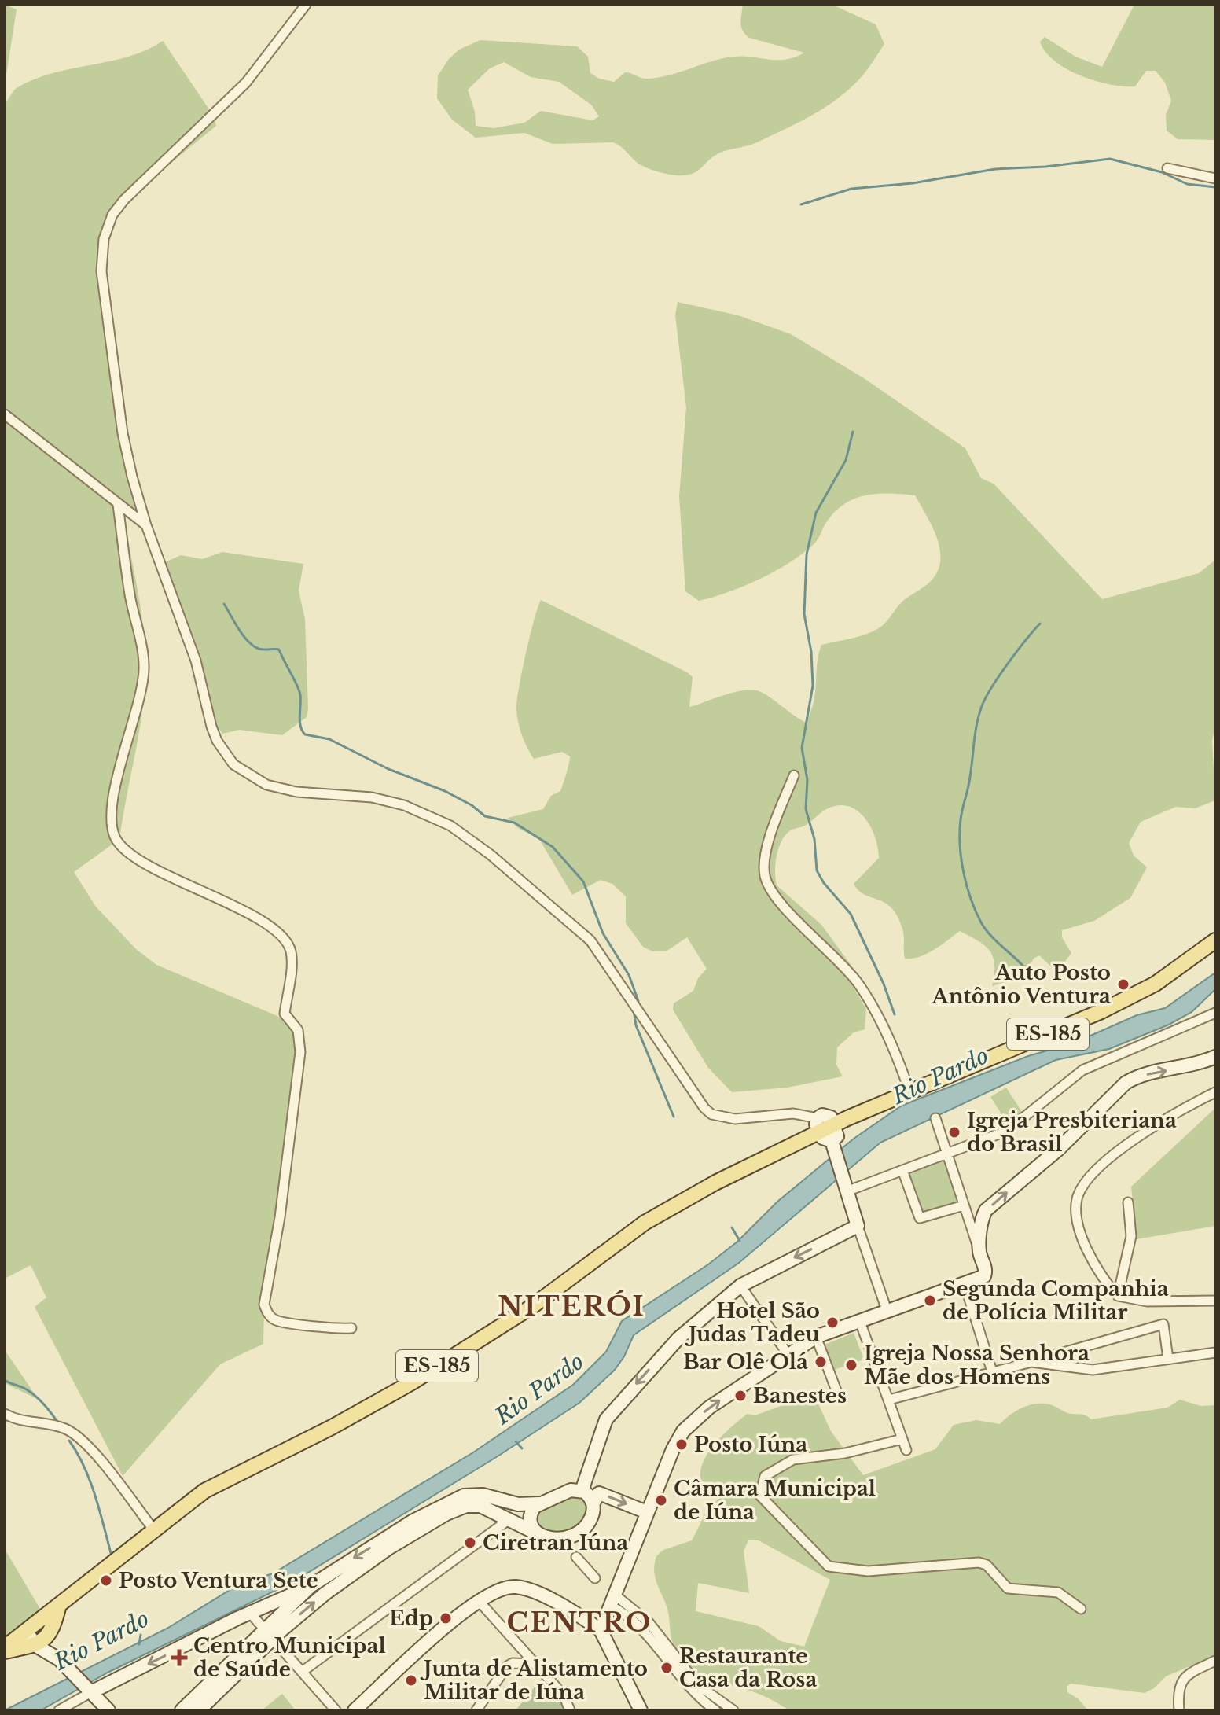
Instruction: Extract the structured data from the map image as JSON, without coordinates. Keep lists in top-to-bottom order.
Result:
{
  "streets": {
    "main road": ["ES-185"]
  },
  "districts": ["NITERÓI", "CENTRO"],
  "water": ["Rio Pardo"],
  "places": {
    "other": [
      "Auto Posto Antônio Ventura",
      "Igreja Presbiteriana do Brasil",
      "Segunda Companhia de Polícia Militar",
      "Hotel São Judas Tadeu",
      "Bar Olê Olá",
      "Igreja Nossa Senhora Mãe dos Homens",
      "Banestes",
      "Posto Iúna",
      "Câmara Municipal de Iúna",
      "Ciretran Iúna",
      "Posto Ventura Sete",
      "Edp",
      "Restaurante Casa da Rosa",
      "Junta de Alistamento Militar de Iúna"
    ],
    "health": ["Centro Municipal de Saúde"]
  }
}
